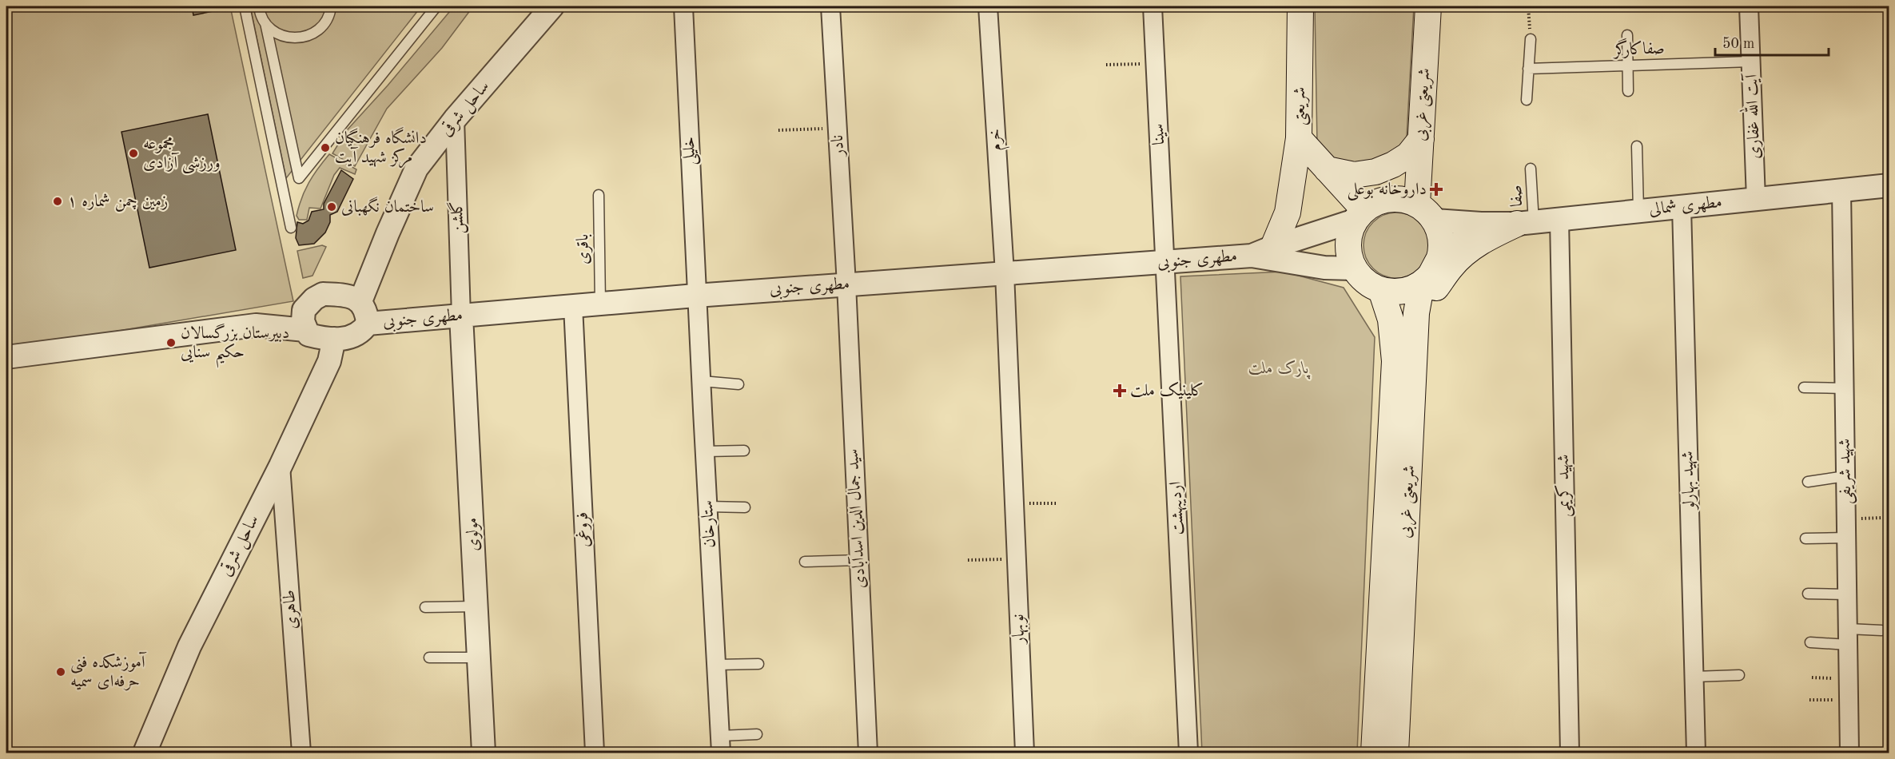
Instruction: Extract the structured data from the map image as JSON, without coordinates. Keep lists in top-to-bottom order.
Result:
{
  "streets": {
    "main road": ["شریعتی غربی", "شریعتی"],
    "street": [
      "ساحل شرقی",
      "آیت الله غفاری",
      "سینا",
      "خرم",
      "نادر",
      "خلیلی",
      "مطهری شمالی",
      "گلشن",
      "مطهری جنوبی",
      "شهید شریفی",
      "شهید بهارلو",
      "شهید کریمی",
      "اردیبهشت",
      "سید جمال الدین اسدآبادی",
      "ستارخان",
      "فروغی",
      "مولوی",
      "طاهری",
      "نوبهار"
    ],
    "lane": ["صفاکارگر", "صفا", "باقری"]
  },
  "crossings": [
    ["صفاکارگر", "آیت الله غفاری"],
    ["شریعتی غربی", "شریعتی"],
    ["شریعتی غربی", "مطهری شمالی"],
    ["شریعتی", "مطهری شمالی"],
    ["ساحل شرقی", "گلشن"],
    ["ساحل شرقی", "مطهری جنوبی"],
    ["ساحل شرقی", "طاهری"],
    ["آیت الله غفاری", "مطهری شمالی"],
    ["سینا", "مطهری جنوبی"],
    ["سینا", "اردیبهشت"],
    ["خرم", "مطهری جنوبی"],
    ["خرم", "نوبهار"],
    ["نادر", "مطهری جنوبی"],
    ["نادر", "سید جمال الدین اسدآبادی"],
    ["خلیلی", "مطهری جنوبی"],
    ["خلیلی", "ستارخان"],
    ["صفا", "مطهری شمالی"],
    ["مطهری شمالی", "شهید شریفی"],
    ["مطهری شمالی", "شهید بهارلو"],
    ["مطهری شمالی", "شهید کریمی"],
    ["گلشن", "مطهری جنوبی"],
    ["گلشن", "مولوی"],
    ["باقری", "مطهری جنوبی"],
    ["مطهری جنوبی", "اردیبهشت"],
    ["مطهری جنوبی", "سید جمال الدین اسدآبادی"],
    ["مطهری جنوبی", "ستارخان"],
    ["مطهری جنوبی", "فروغی"],
    ["مطهری جنوبی", "مولوی"],
    ["مطهری جنوبی", "نوبهار"]
  ],
  "parks": ["پارک ملت"],
  "places": {
    "other": [
      "دانشگاه فرهنگیان مرکز شهید آیت",
      "مجموعه ورزشی آزادی",
      "زمین چمن شماره ۱",
      "ساختمان نگهبانی",
      "دبیرستان بزرگسالان حکیم سنایی",
      "آموزشکده فنی حرفه‌ای سمیه"
    ],
    "health": ["داروخانه بوعلی", "کلینیک ملت"]
  },
  "scale_bar": "50 m"
}
